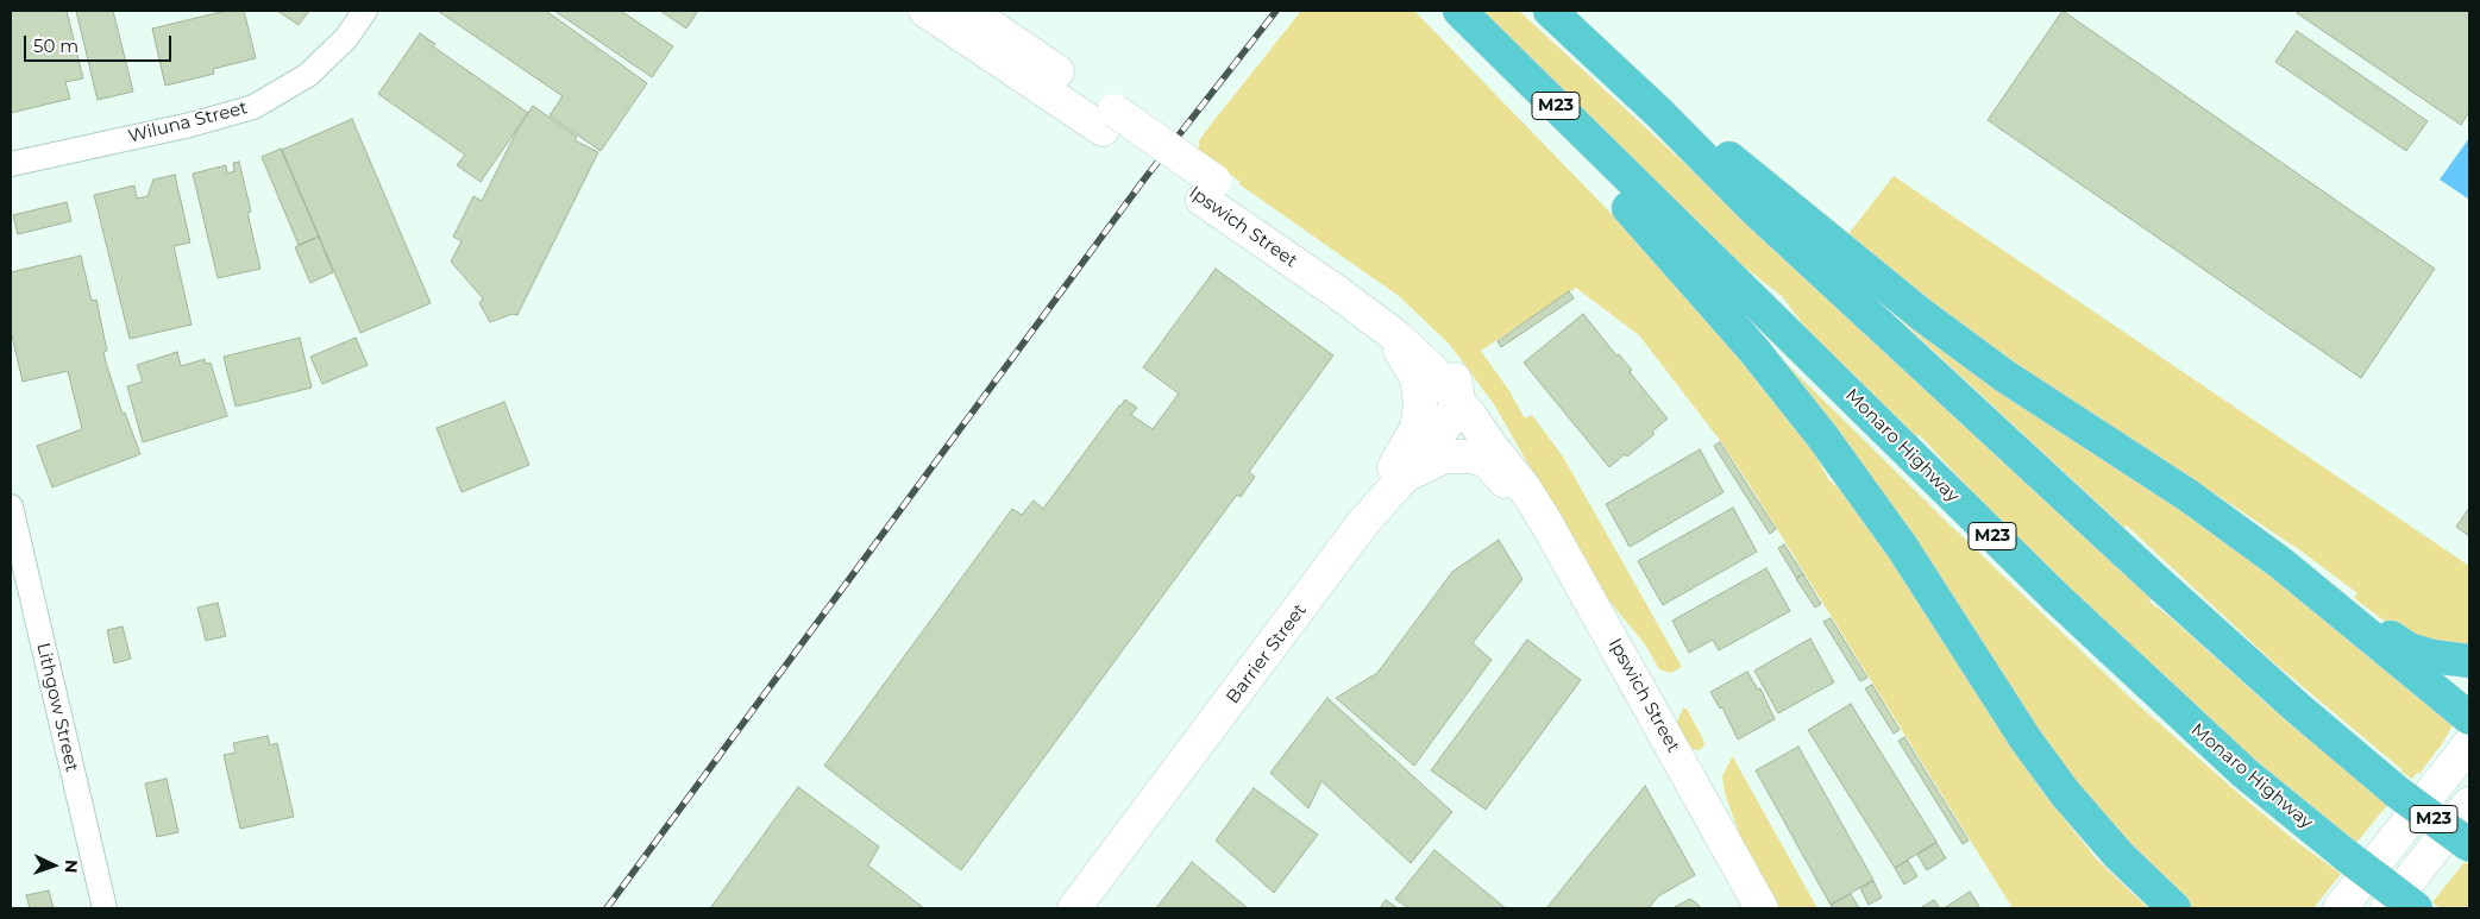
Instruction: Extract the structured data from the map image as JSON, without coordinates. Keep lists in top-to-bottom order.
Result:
{
  "streets": {
    "highway": ["M23", "Monaro Highway"],
    "main road": ["Ipswich Street", "Barrier Street"],
    "street": ["Wiluna Street", "Lithgow Street"]
  },
  "crossings": [
    ["Ipswich Street", "Barrier Street"]
  ],
  "scale_bar": "50 m",
  "north": "right"
}
